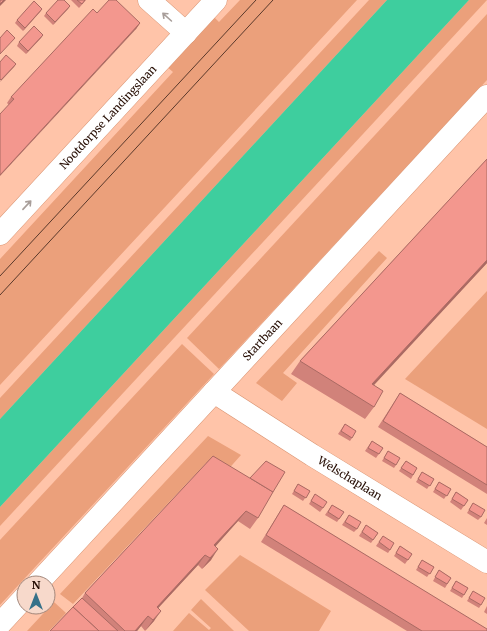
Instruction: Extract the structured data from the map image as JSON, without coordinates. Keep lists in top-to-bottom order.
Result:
{
  "streets": {
    "street": ["Nootdorpse Landingslaan", "Startbaan", "Welschaplaan"]
  },
  "crossings": [
    ["Startbaan", "Welschaplaan"]
  ],
  "one_way": ["Nootdorpse Landingslaan"],
  "north": "top"
}
